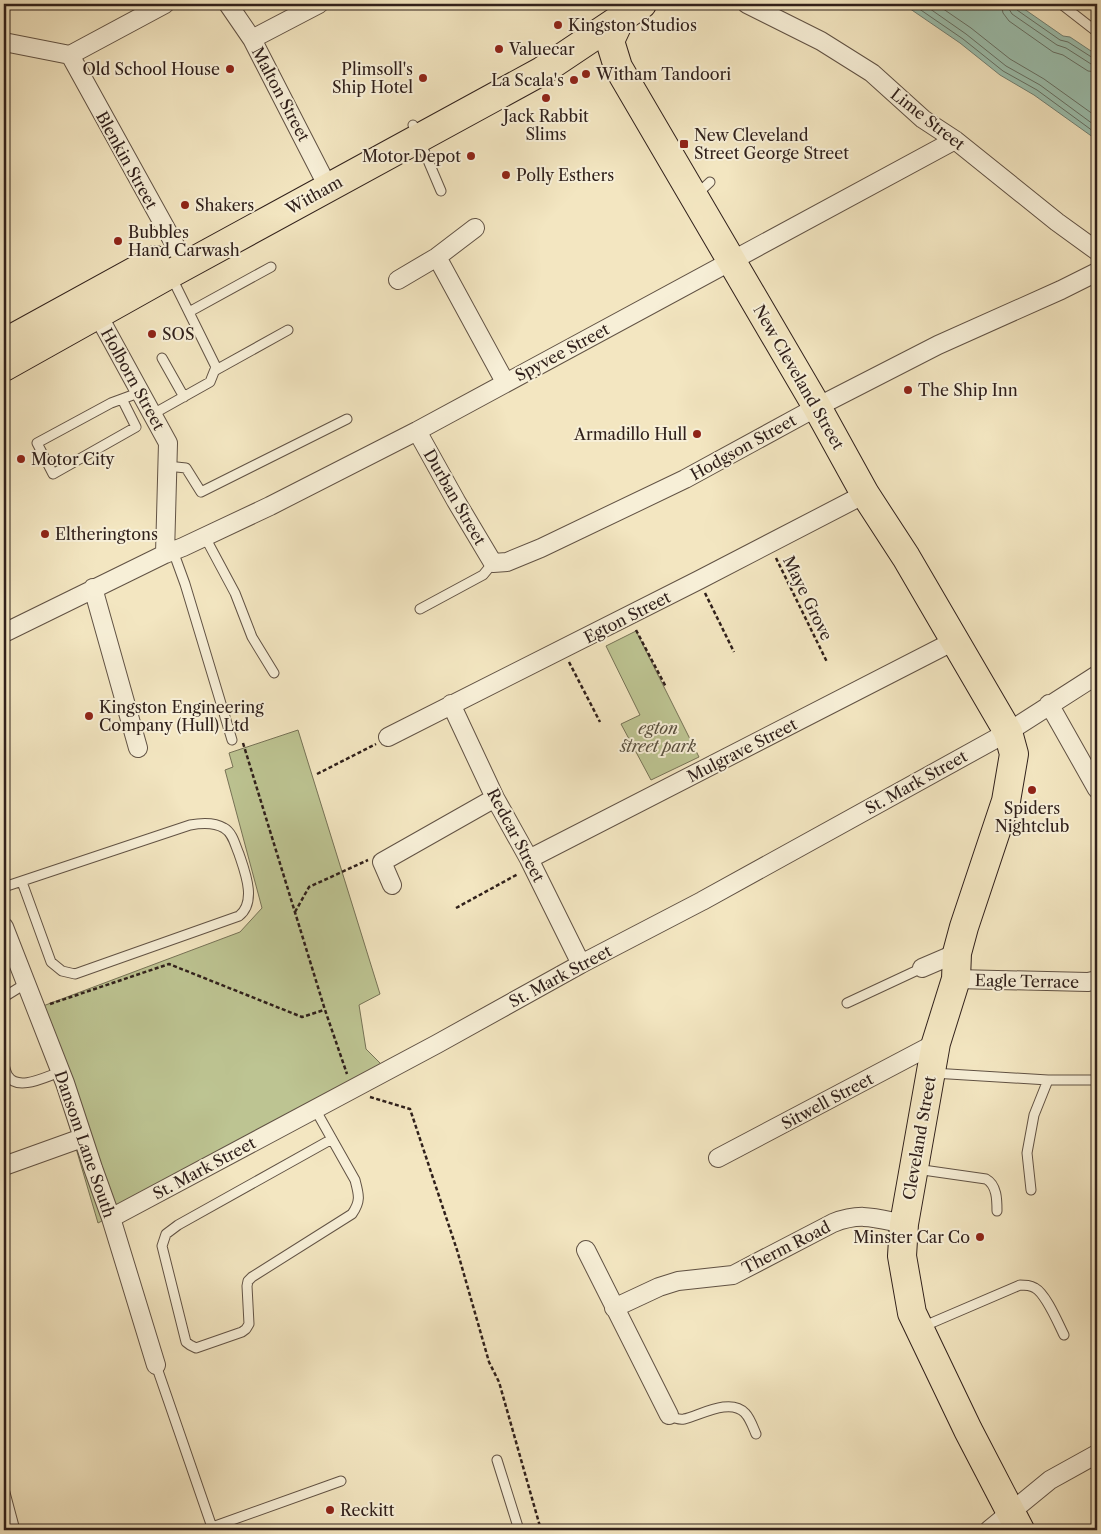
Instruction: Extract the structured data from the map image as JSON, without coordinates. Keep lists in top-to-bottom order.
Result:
{
  "streets": {
    "main road": ["Witham", "New Cleveland Street", "Cleveland Street"],
    "street": [
      "Malton Street",
      "Lime Street",
      "Blenkin Street",
      "Spyvee Street",
      "Holborn Street",
      "Hodgson Street",
      "Durban Street",
      "Egton Street",
      "Mulgrave Street",
      "St. Mark Street",
      "Redcar Street",
      "Eagle Terrace",
      "Sitwell Street",
      "Dansom Lane South",
      "Therm Road"
    ],
    "path": ["Maye Grove"]
  },
  "crossings": [
    ["Malton Street", "Witham"],
    ["Lime Street", "Spyvee Street"],
    ["Blenkin Street", "Witham"],
    ["Witham", "New Cleveland Street"],
    ["Witham", "Holborn Street"],
    ["Spyvee Street", "New Cleveland Street"],
    ["Spyvee Street", "Holborn Street"],
    ["Spyvee Street", "Durban Street"],
    ["New Cleveland Street", "Hodgson Street"],
    ["New Cleveland Street", "Egton Street"],
    ["New Cleveland Street", "Mulgrave Street"],
    ["New Cleveland Street", "St. Mark Street"],
    ["New Cleveland Street", "Cleveland Street"],
    ["Hodgson Street", "Durban Street"],
    ["Maye Grove", "Egton Street"],
    ["Egton Street", "Redcar Street"],
    ["Mulgrave Street", "Redcar Street"],
    ["St. Mark Street", "Redcar Street"],
    ["St. Mark Street", "Cleveland Street"],
    ["St. Mark Street", "Dansom Lane South"],
    ["Eagle Terrace", "Cleveland Street"],
    ["Sitwell Street", "Cleveland Street"],
    ["Cleveland Street", "Therm Road"]
  ],
  "parks": ["egton street park"],
  "places": {
    "other": [
      "Kingston Studios",
      "Valuecar",
      "Old School House",
      "Witham Tandoori",
      "Plimsoll's Ship Hotel",
      "La Scala's",
      "Jack Rabbit Slims",
      "Motor Depot",
      "Polly Esthers",
      "Shakers",
      "Bubbles Hand Carwash",
      "SOS",
      "The Ship Inn",
      "Armadillo Hull",
      "Motor City",
      "Eltheringtons",
      "Kingston Engineering Company (Hull) Ltd",
      "Spiders Nightclub",
      "Minster Car Co",
      "Reckitt"
    ],
    "transit": ["New Cleveland Street George Street"]
  }
}
